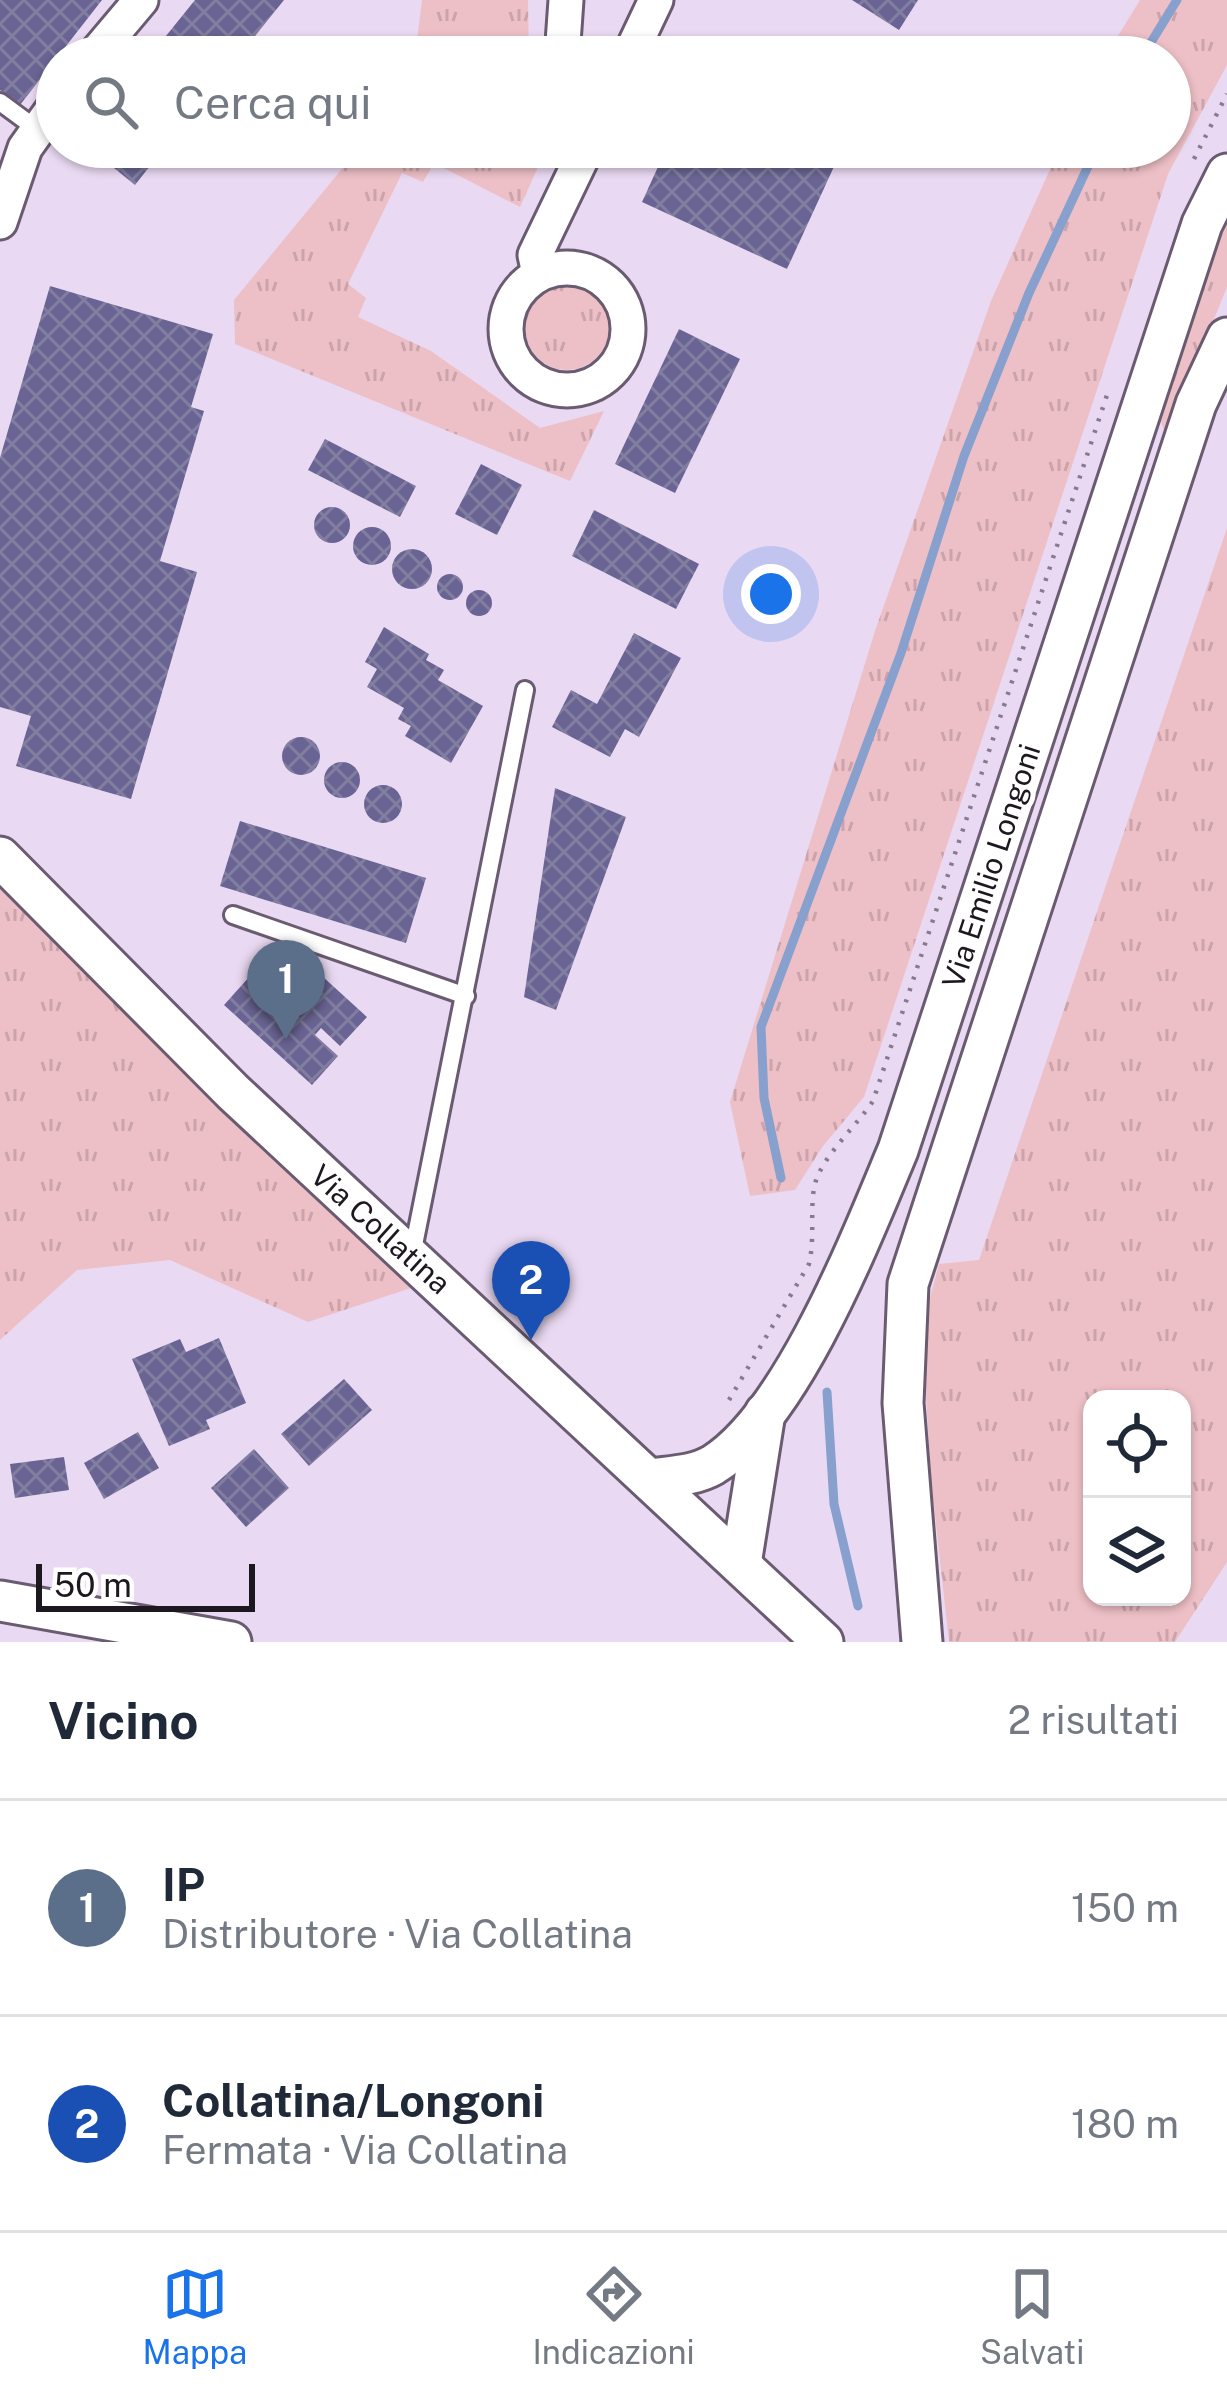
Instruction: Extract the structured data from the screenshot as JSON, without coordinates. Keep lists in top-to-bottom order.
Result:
{
  "streets": {
    "street": ["Via Emilio Longoni", "Via Collatina"]
  },
  "crossings": [
    ["Via Emilio Longoni", "Via Collatina"]
  ],
  "scale_bar": "50 m",
  "page": {
    "search": "Cerca qui",
    "pins": ["1", "2"],
    "scale": "50 m",
    "heading": ["Vicino", "2 risultati"],
    "list": [
      {
        "mark": "1",
        "name": "IP",
        "note": "Distributore · Via Collatina",
        "value": "150 m"
      },
      {
        "mark": "2",
        "name": "Collatina/Longoni",
        "note": "Fermata · Via Collatina",
        "value": "180 m"
      }
    ],
    "nav": ["Mappa", "Indicazioni", "Salvati"]
  }
}
